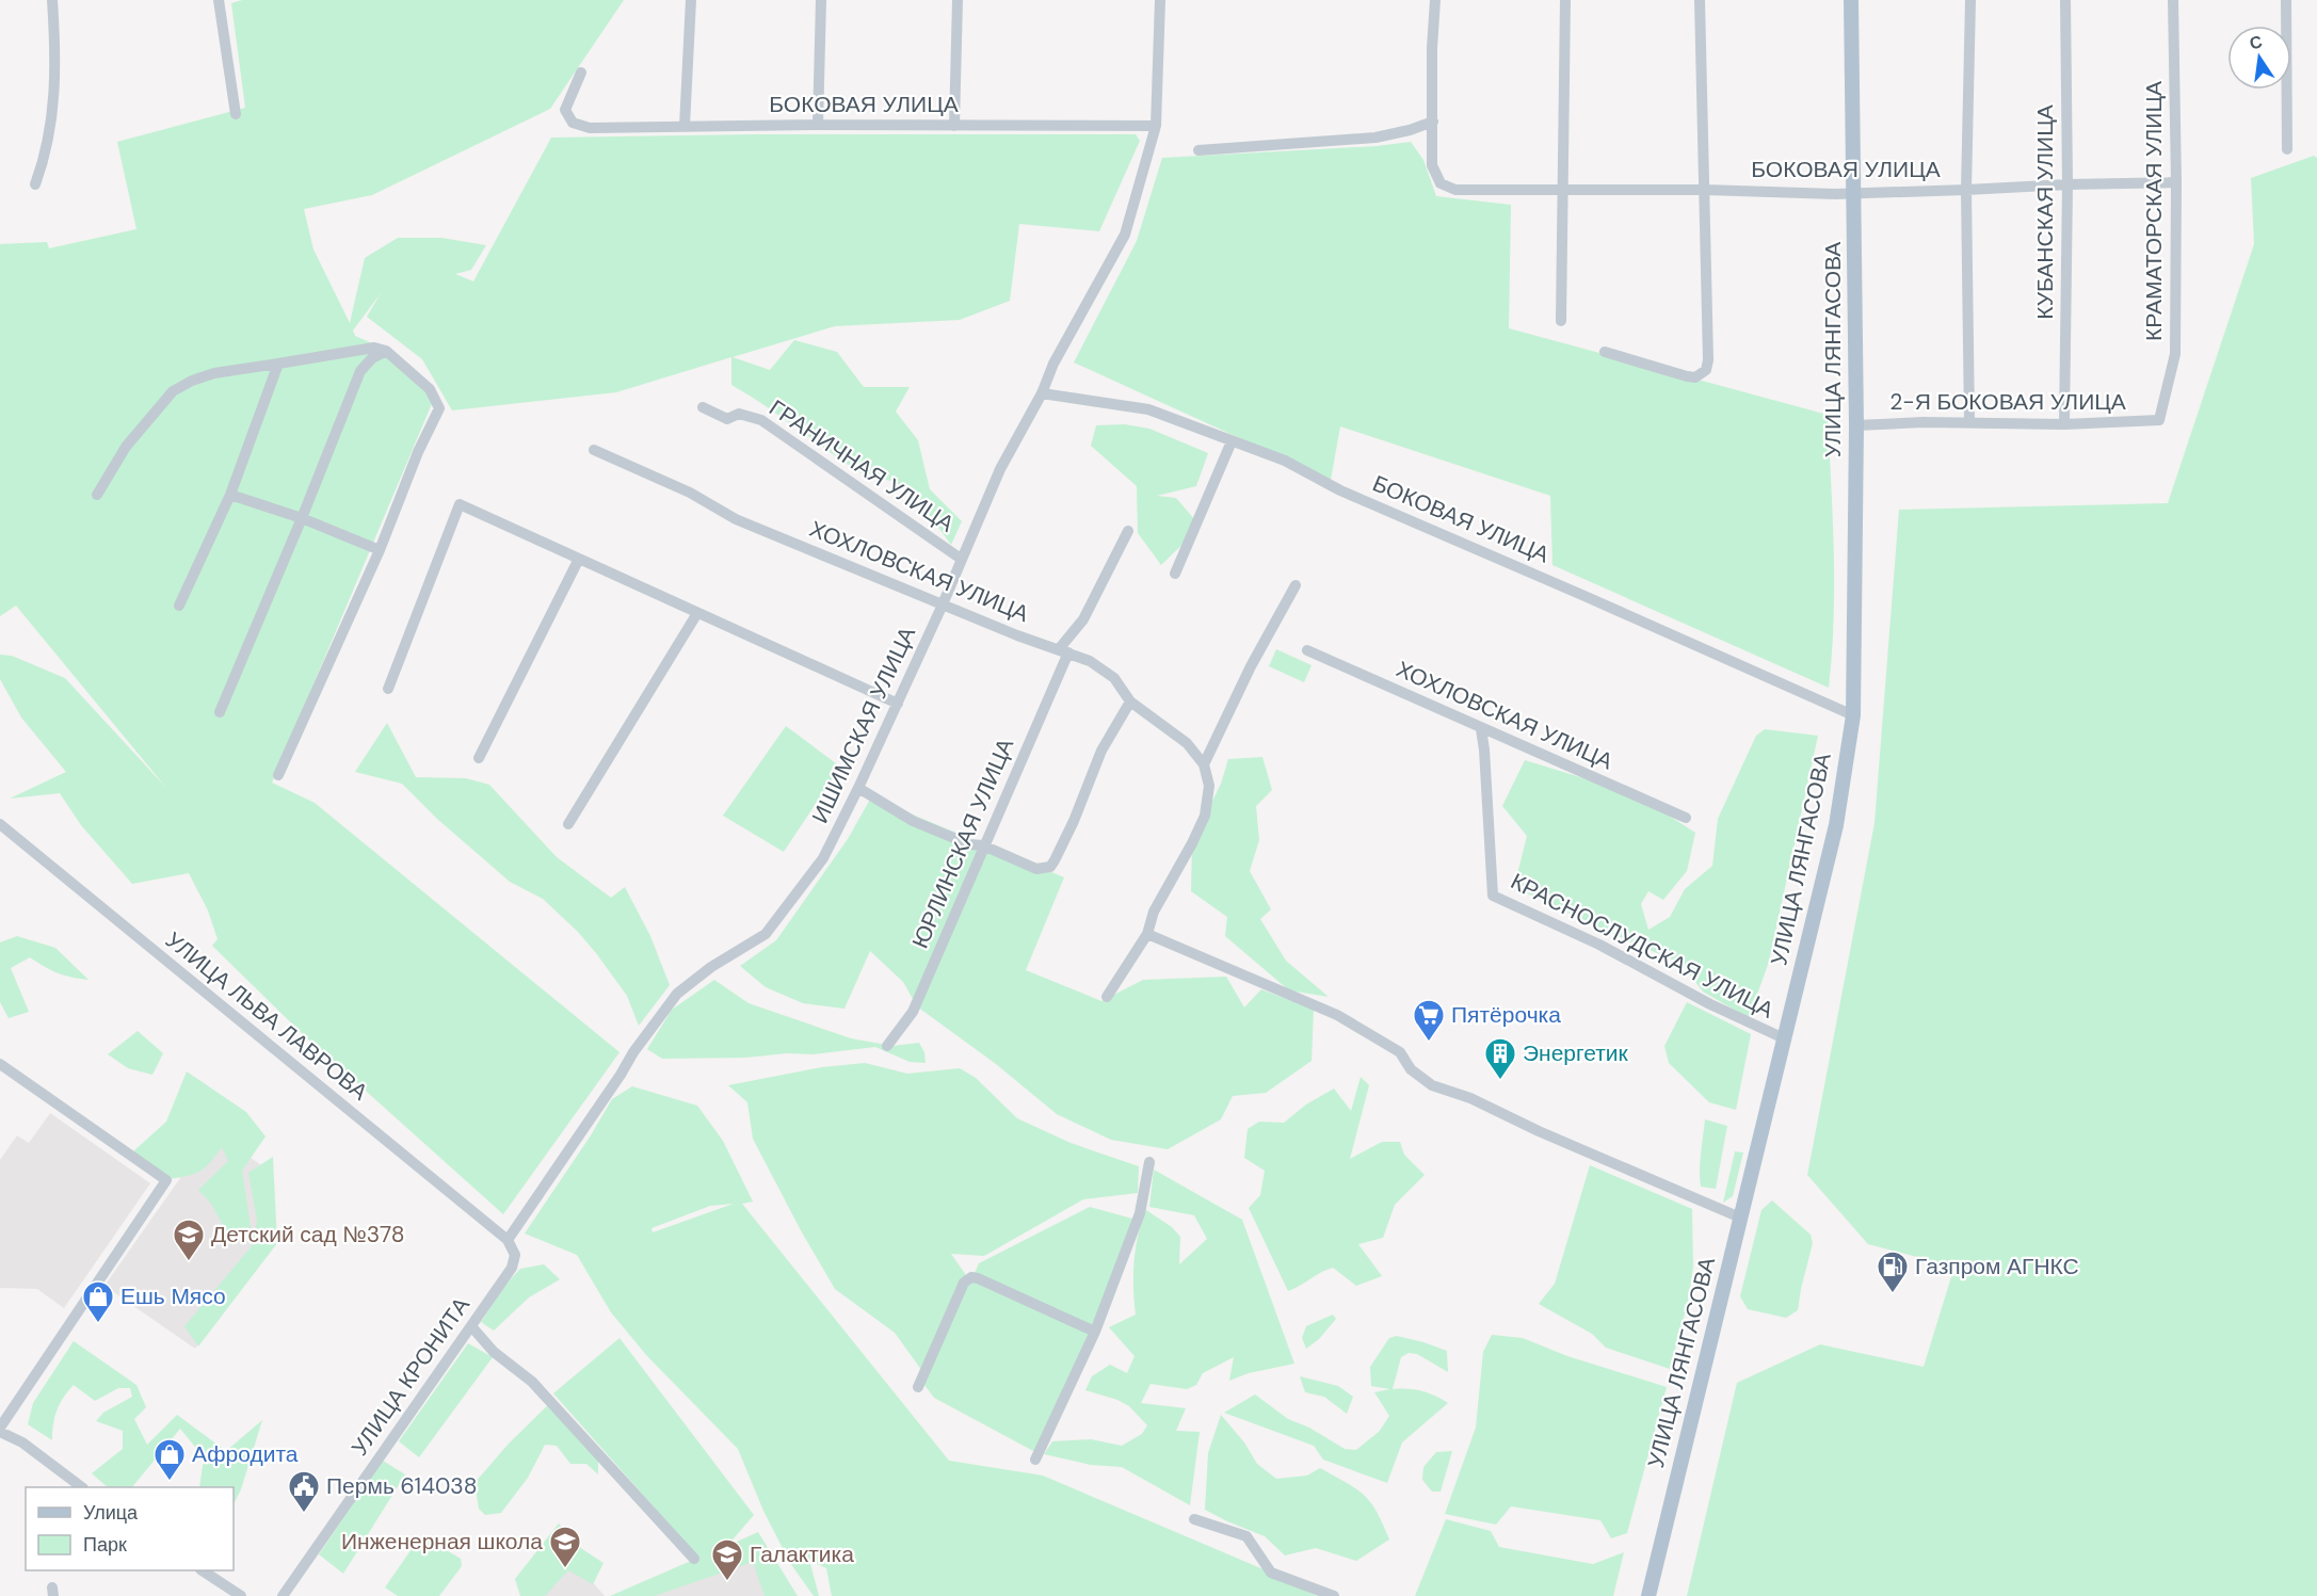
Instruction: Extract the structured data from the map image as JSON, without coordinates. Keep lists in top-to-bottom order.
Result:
{
  "streets": {
    "main road": ["УЛИЦА ЛЯНГАСОВА"],
    "street": [
      "БОКОВАЯ УЛИЦА",
      "КРАМАТОРСКАЯ УЛИЦА",
      "КУБАНСКАЯ УЛИЦА",
      "2-Я БОКОВАЯ УЛИЦА",
      "ГРАНИЧНАЯ УЛИЦА",
      "ХОХЛОВСКАЯ УЛИЦА",
      "ИШИМСКАЯ УЛИЦА",
      "ЮРЛИНСКАЯ УЛИЦА",
      "КРАСНОСЛУДСКАЯ УЛИЦА",
      "УЛИЦА ЛЬВА ЛАВРОВА",
      "УЛИЦА КРОНИТА"
    ]
  },
  "crossings": [
    ["БОКОВАЯ УЛИЦА", "КРАМАТОРСКАЯ УЛИЦА"],
    ["БОКОВАЯ УЛИЦА", "КУБАНСКАЯ УЛИЦА"],
    ["БОКОВАЯ УЛИЦА", "УЛИЦА ЛЯНГАСОВА"],
    ["БОКОВАЯ УЛИЦА", "ИШИМСКАЯ УЛИЦА"],
    ["КРАМАТОРСКАЯ УЛИЦА", "2-Я БОКОВАЯ УЛИЦА"],
    ["КУБАНСКАЯ УЛИЦА", "2-Я БОКОВАЯ УЛИЦА"],
    ["УЛИЦА ЛЯНГАСОВА", "2-Я БОКОВАЯ УЛИЦА"],
    ["УЛИЦА ЛЯНГАСОВА", "КРАСНОСЛУДСКАЯ УЛИЦА"],
    ["ГРАНИЧНАЯ УЛИЦА", "ИШИМСКАЯ УЛИЦА"],
    ["ХОХЛОВСКАЯ УЛИЦА", "ИШИМСКАЯ УЛИЦА"],
    ["ХОХЛОВСКАЯ УЛИЦА", "ЮРЛИНСКАЯ УЛИЦА"],
    ["ХОХЛОВСКАЯ УЛИЦА", "КРАСНОСЛУДСКАЯ УЛИЦА"],
    ["ИШИМСКАЯ УЛИЦА", "УЛИЦА ЛЬВА ЛАВРОВА"],
    ["ИШИМСКАЯ УЛИЦА", "УЛИЦА КРОНИТА"],
    ["УЛИЦА ЛЬВА ЛАВРОВА", "УЛИЦА КРОНИТА"]
  ],
  "places": {
    "supermarket": ["Пятёрочка"],
    "building": ["Энергетик"],
    "school or university": ["Детский сад №378", "Инженерная школа", "Галактика"],
    "fuel station": ["Газпром АГНКС"],
    "shop": ["Ешь Мясо", "Афродита"],
    "public building": ["Пермь 614038"]
  },
  "legend": ["Улица", "Парк"],
  "north": "top"
}
